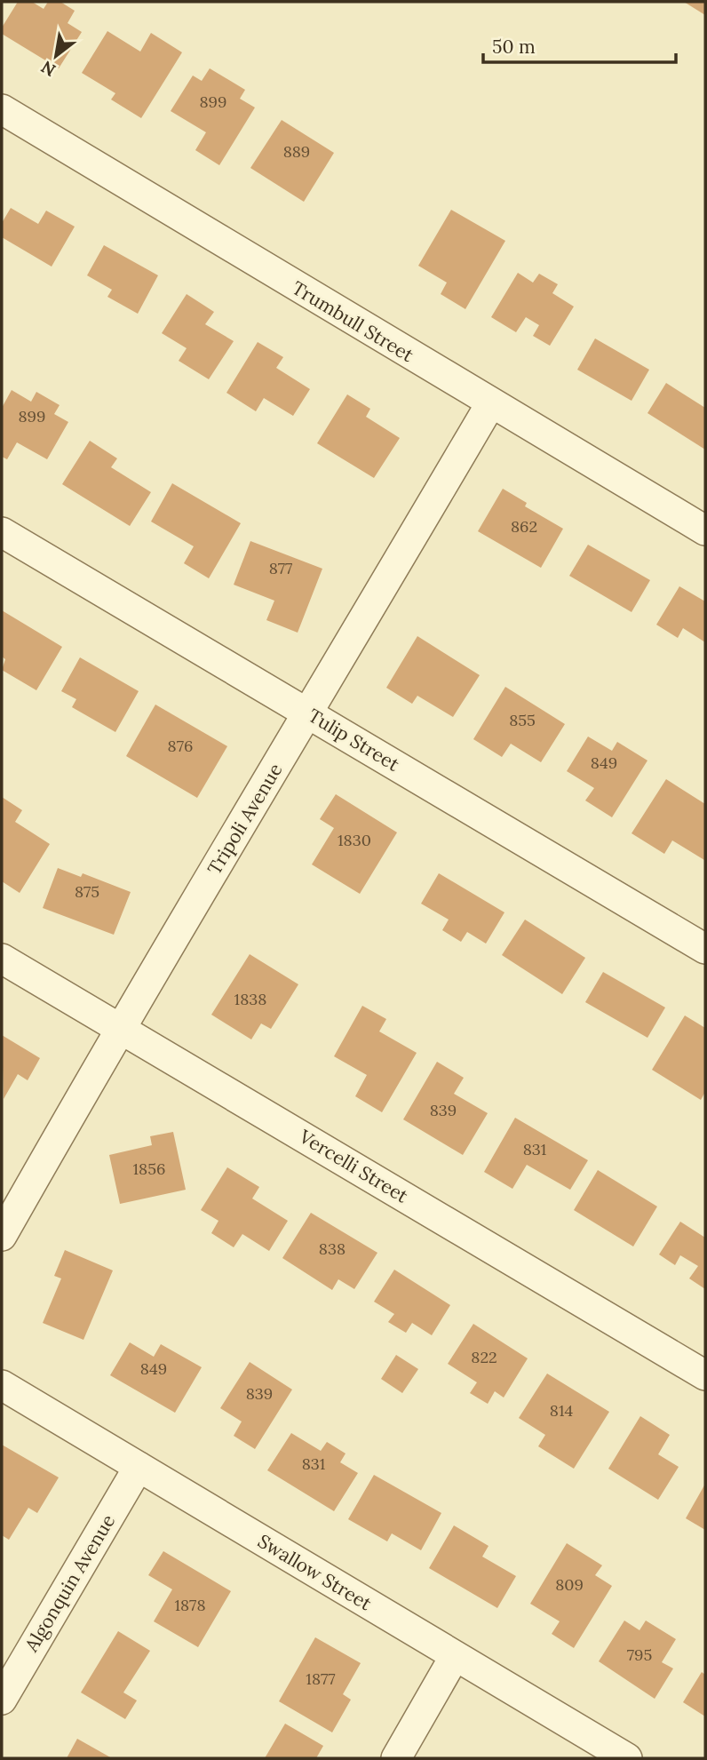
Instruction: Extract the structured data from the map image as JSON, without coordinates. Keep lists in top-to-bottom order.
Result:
{
  "streets": {
    "street": [
      "Trumbull Street",
      "Tulip Street",
      "Tripoli Avenue",
      "Vercelli Street",
      "Swallow Street",
      "Algonquin Avenue"
    ]
  },
  "crossings": [
    ["Trumbull Street", "Tripoli Avenue"],
    ["Tulip Street", "Tripoli Avenue"],
    ["Tripoli Avenue", "Vercelli Street"],
    ["Swallow Street", "Algonquin Avenue"]
  ],
  "house_numbers": [
    "899",
    "889",
    "899",
    "862",
    "877",
    "855",
    "876",
    "849",
    "1830",
    "875",
    "1838",
    "839",
    "831",
    "1856",
    "838",
    "822",
    "849",
    "839",
    "814",
    "831",
    "809",
    "1878",
    "795",
    "1877"
  ],
  "scale_bar": "50 m",
  "north": "bottom left"
}
